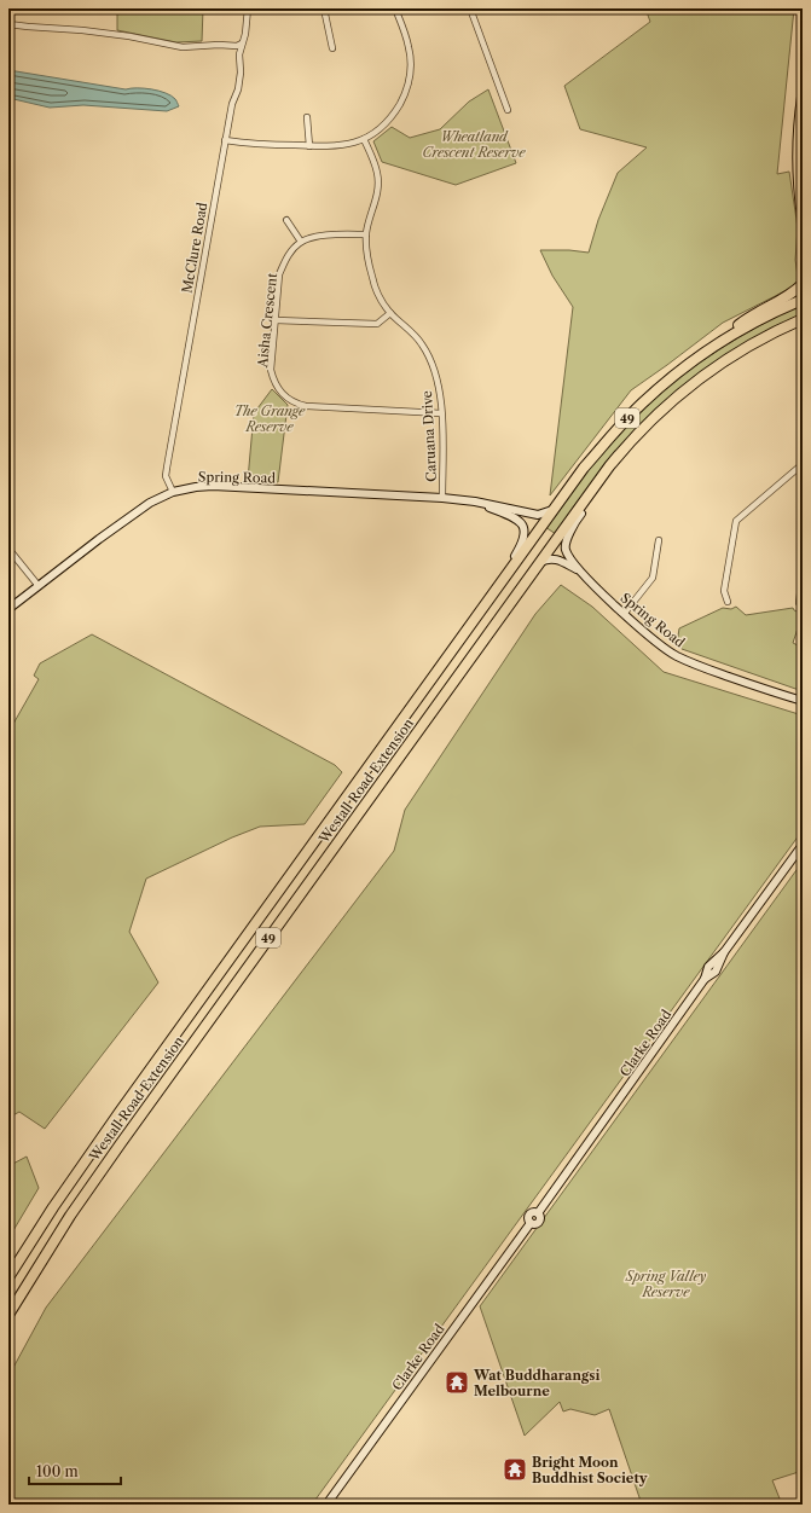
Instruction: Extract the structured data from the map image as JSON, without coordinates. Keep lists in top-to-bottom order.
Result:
{
  "streets": {
    "highway": ["49", "Westall Road Extension"],
    "main road": ["Spring Road", "Clarke Road"],
    "street": ["McClure Road", "Aisha Crescent", "Caruana Drive"]
  },
  "crossings": [
    ["McClure Road", "Spring Road"],
    ["Aisha Crescent", "Caruana Drive"],
    ["Caruana Drive", "Spring Road"],
    ["Spring Road", "Westall Road Extension"]
  ],
  "parks": ["Wheatland Crescent Reserve", "The Grange Reserve", "Spring Valley Reserve"],
  "places": {
    "temple": ["Wat Buddharangsi Melbourne", "Bright Moon Buddhist Society"]
  },
  "scale_bar": "100 m"
}
